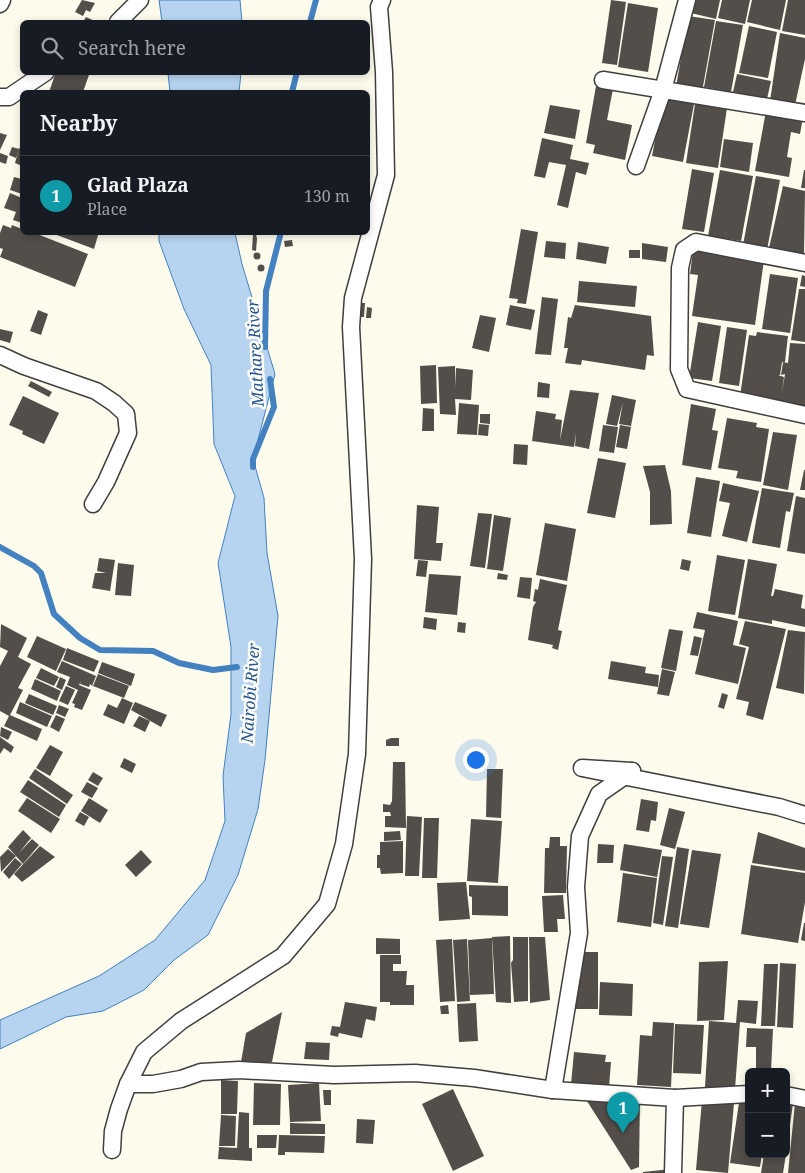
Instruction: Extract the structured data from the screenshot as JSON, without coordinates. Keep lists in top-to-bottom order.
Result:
{
  "water": ["Mathare River", "Nairobi River"],
  "page": {
    "search": "Search here",
    "heading": "Nearby",
    "list": [
      {
        "mark": "1",
        "name": "Glad Plaza",
        "note": "Place",
        "value": "130 m"
      }
    ],
    "map_buttons": ["+", "−"],
    "pins": "1"
  }
}
